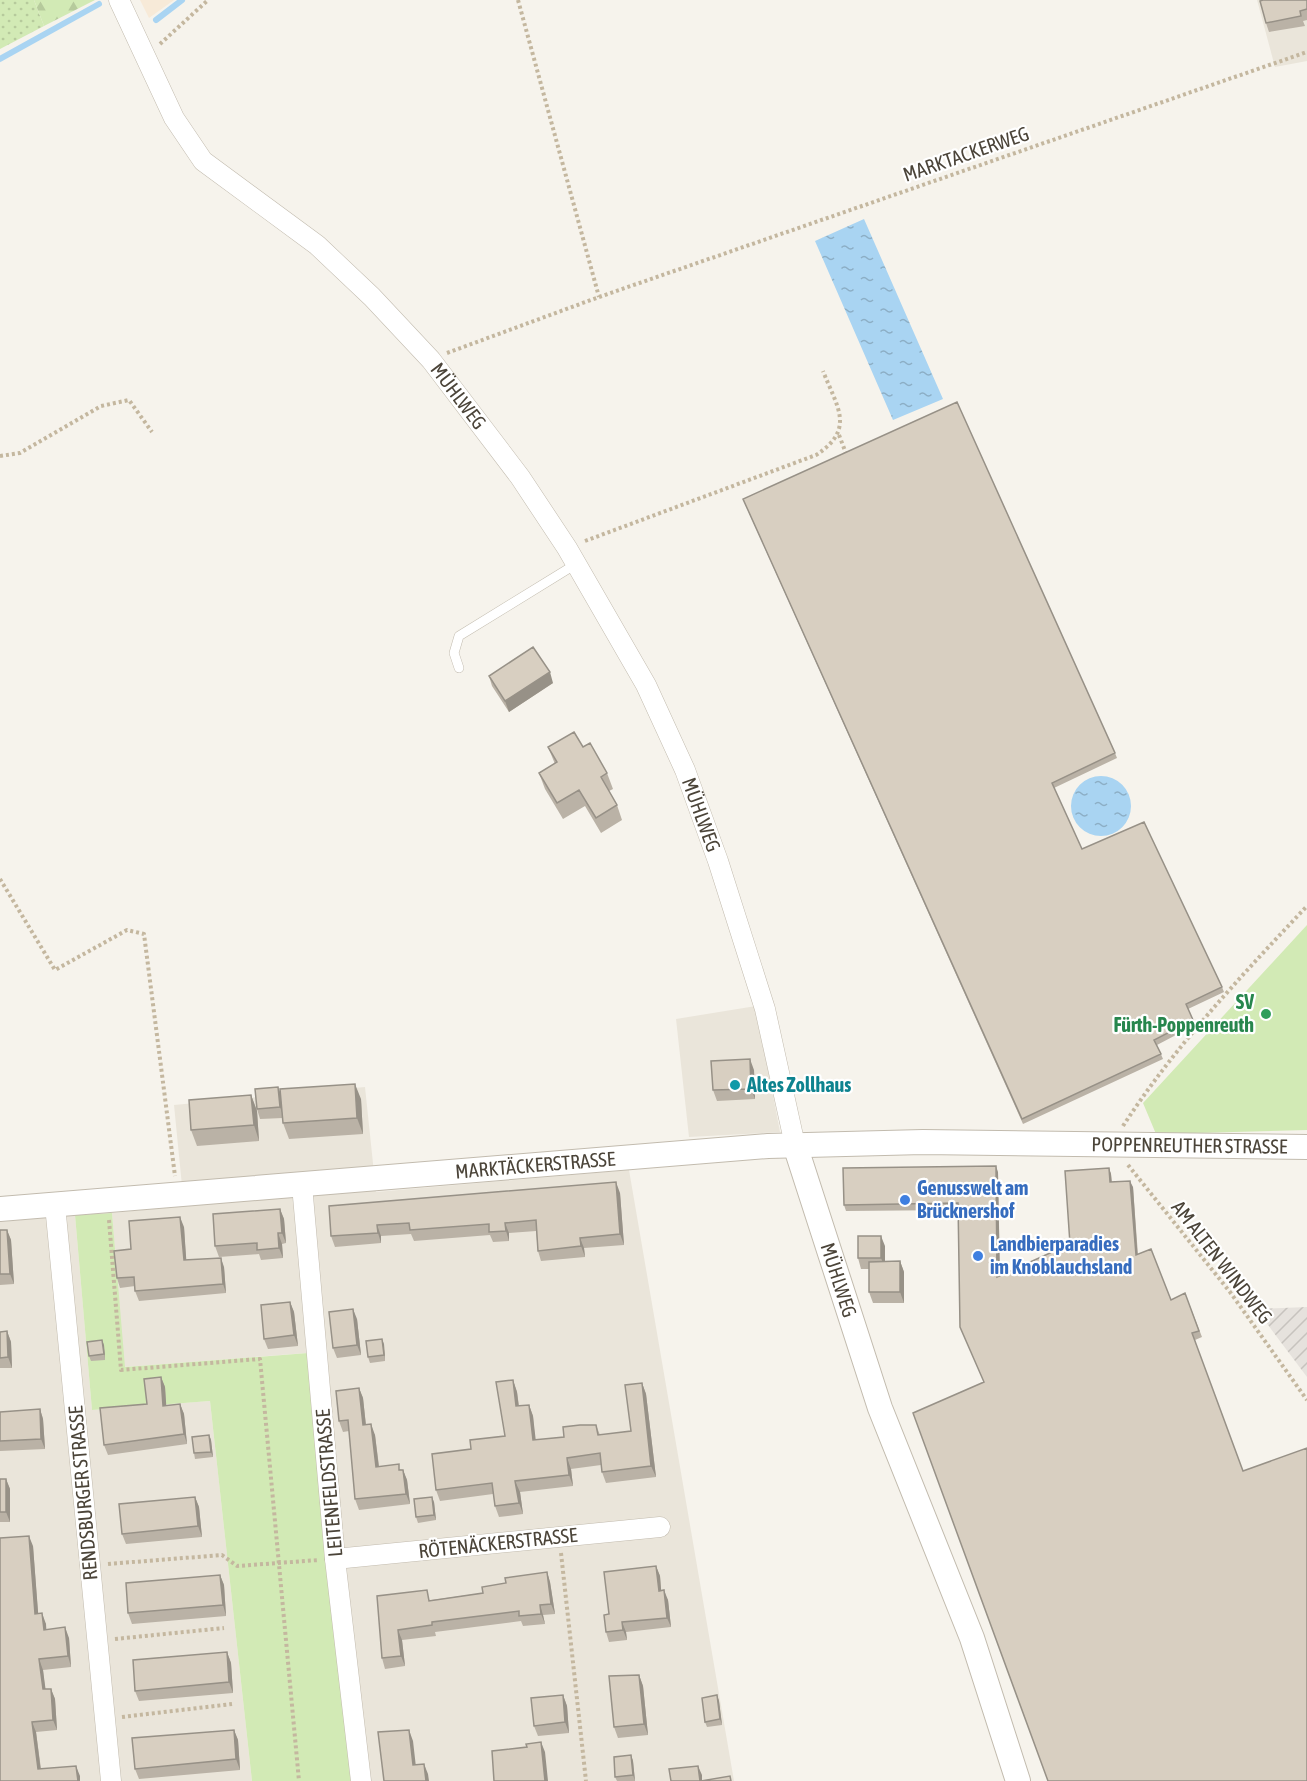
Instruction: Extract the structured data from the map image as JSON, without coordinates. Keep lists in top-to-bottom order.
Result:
{
  "streets": {
    "street": [
      "MÜHLWEG",
      "POPPENREUTHER STRASSE",
      "MARKTÄCKERSTRASSE",
      "LEITENFELDSTRASSE",
      "RENDSBURGER STRASSE",
      "RÖTENÄCKERSTRASSE"
    ],
    "path": ["MARKTACKERWEG", "AM ALTEN WINDWEG"]
  },
  "crossings": [
    ["MARKTACKERWEG", "MÜHLWEG"],
    ["MÜHLWEG", "MARKTÄCKERSTRASSE"],
    ["POPPENREUTHER STRASSE", "MARKTÄCKERSTRASSE"],
    ["POPPENREUTHER STRASSE", "AM ALTEN WINDWEG"],
    ["MARKTÄCKERSTRASSE", "LEITENFELDSTRASSE"],
    ["MARKTÄCKERSTRASSE", "RENDSBURGER STRASSE"],
    ["LEITENFELDSTRASSE", "RÖTENÄCKERSTRASSE"]
  ],
  "places": [
    "SV Fürth-Poppenreuth",
    "Altes Zollhaus",
    "Genusswelt am Brücknershof",
    "Landbierparadies im Knoblauchsland"
  ]
}
